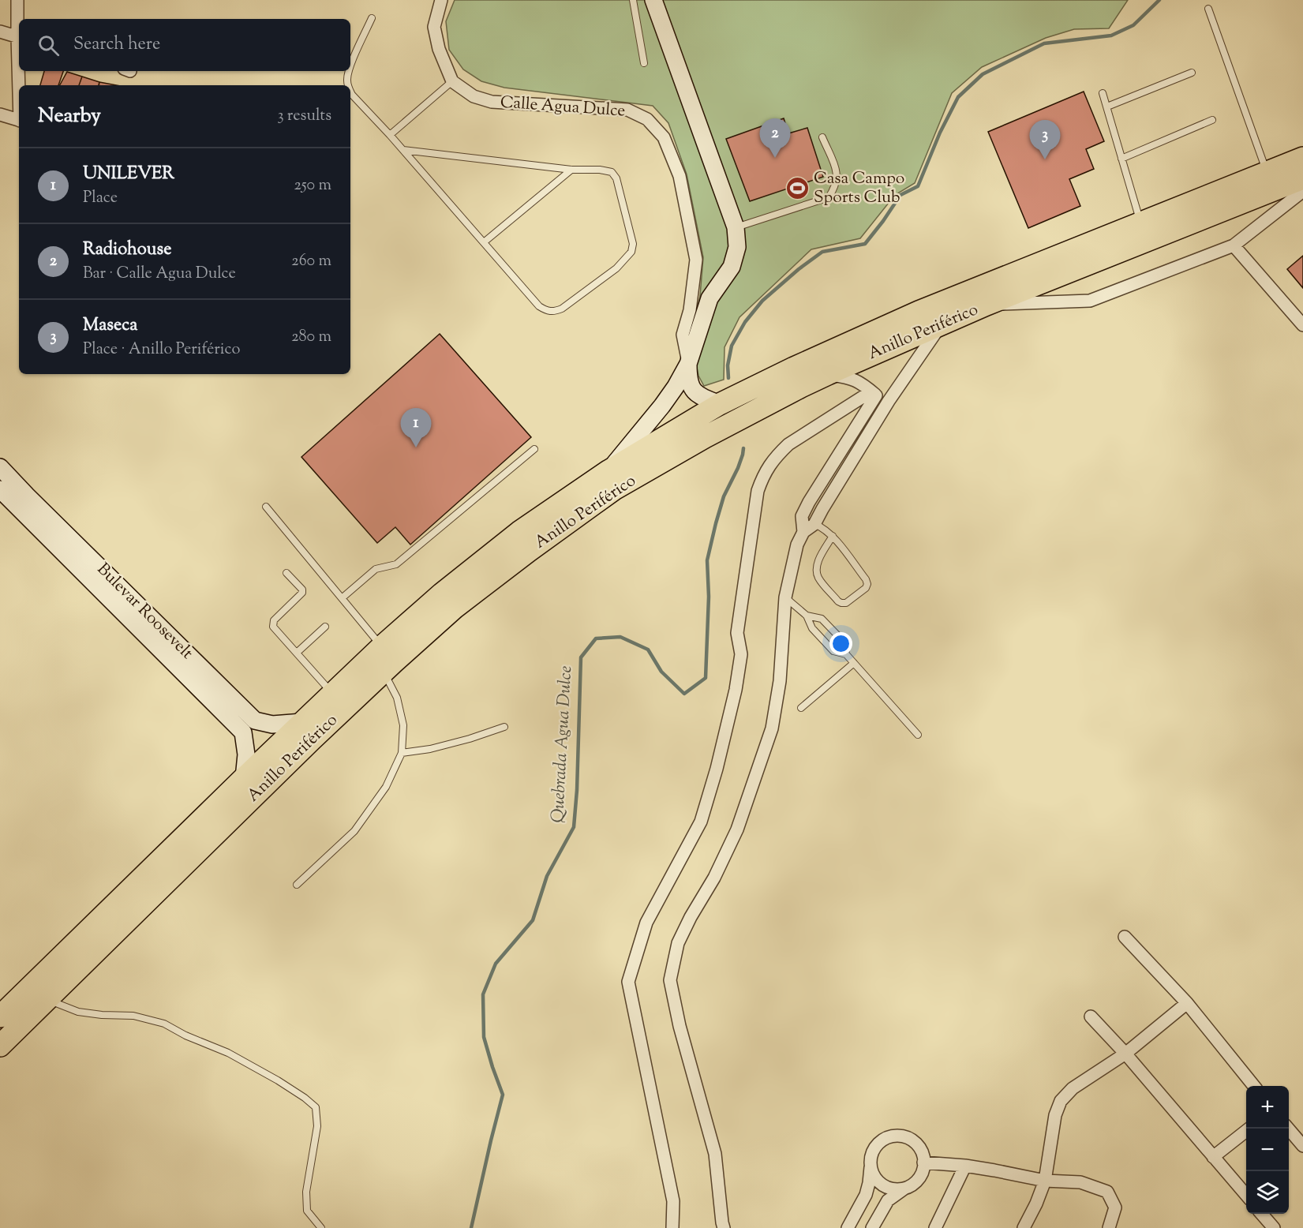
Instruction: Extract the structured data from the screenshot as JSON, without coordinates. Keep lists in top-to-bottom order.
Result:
{
  "streets": {
    "highway": ["Anillo Periférico"],
    "main road": ["Calle Agua Dulce", "Bulevar Roosevelt"]
  },
  "crossings": [
    ["Calle Agua Dulce", "Anillo Periférico"]
  ],
  "water": ["Quebrada Agua Dulce"],
  "places": {
    "sports": ["Casa Campo Sports Club"]
  },
  "page": {
    "search": "Search here",
    "heading": ["Nearby", "3 results"],
    "pins": ["2", "3", "1"],
    "list": [
      {
        "mark": "1",
        "name": "UNILEVER",
        "note": "Place",
        "value": "250 m"
      },
      {
        "mark": "2",
        "name": "Radiohouse",
        "note": "Bar · Calle Agua Dulce",
        "value": "260 m"
      },
      {
        "mark": "3",
        "name": "Maseca",
        "note": "Place · Anillo Periférico",
        "value": "280 m"
      }
    ],
    "map_buttons": ["+", "−"]
  }
}
